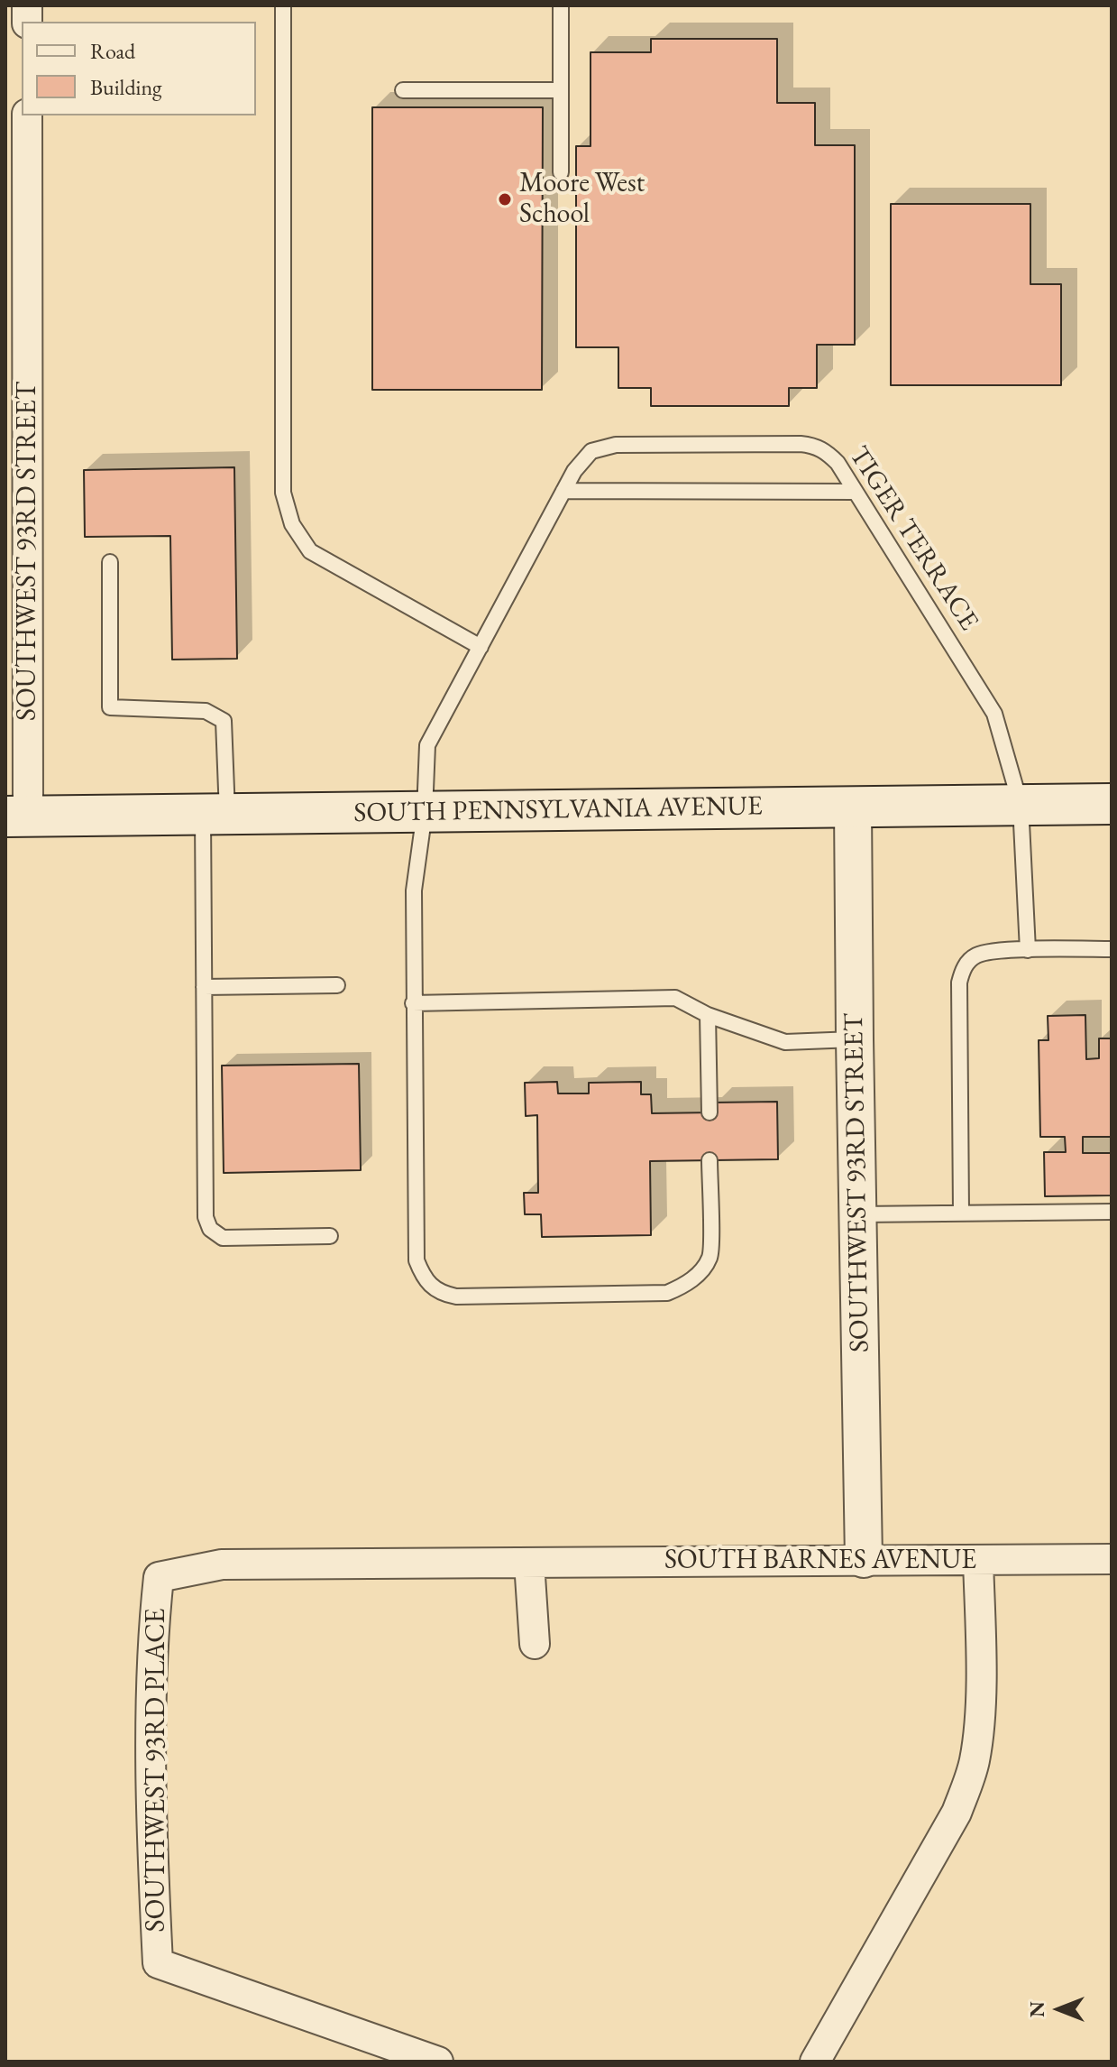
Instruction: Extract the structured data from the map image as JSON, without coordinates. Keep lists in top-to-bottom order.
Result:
{
  "streets": {
    "main road": ["SOUTH PENNSYLVANIA AVENUE"],
    "street": ["SOUTHWEST 93RD STREET", "SOUTH BARNES AVENUE", "SOUTHWEST 93RD PLACE"],
    "lane": ["TIGER TERRACE"]
  },
  "crossings": [
    ["TIGER TERRACE", "SOUTH PENNSYLVANIA AVENUE"],
    ["SOUTHWEST 93RD STREET", "SOUTH PENNSYLVANIA AVENUE"],
    ["SOUTHWEST 93RD STREET", "SOUTH BARNES AVENUE"],
    ["SOUTH BARNES AVENUE", "SOUTHWEST 93RD PLACE"]
  ],
  "places": ["Moore West School"],
  "legend": ["Road", "Building"],
  "north": "left"
}
